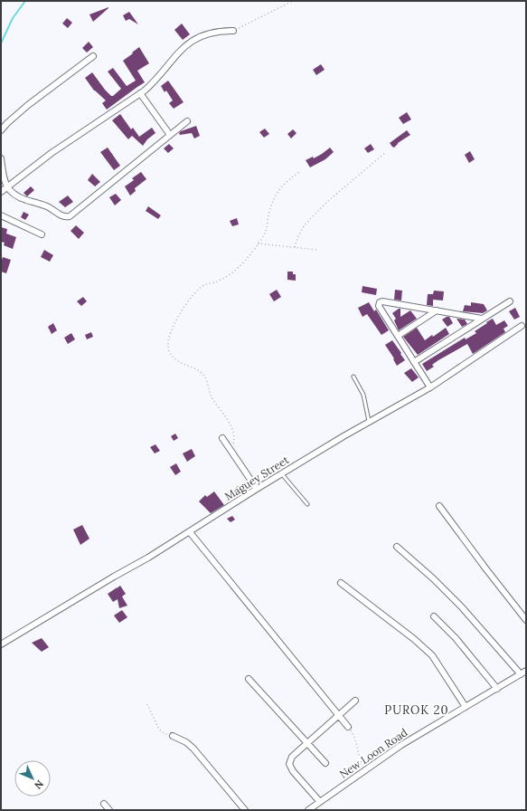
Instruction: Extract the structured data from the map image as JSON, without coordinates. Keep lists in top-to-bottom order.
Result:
{
  "streets": {
    "street": ["Maguey Street", "New Loon Road"]
  },
  "districts": ["PUROK 20"],
  "north": "bottom right"
}
